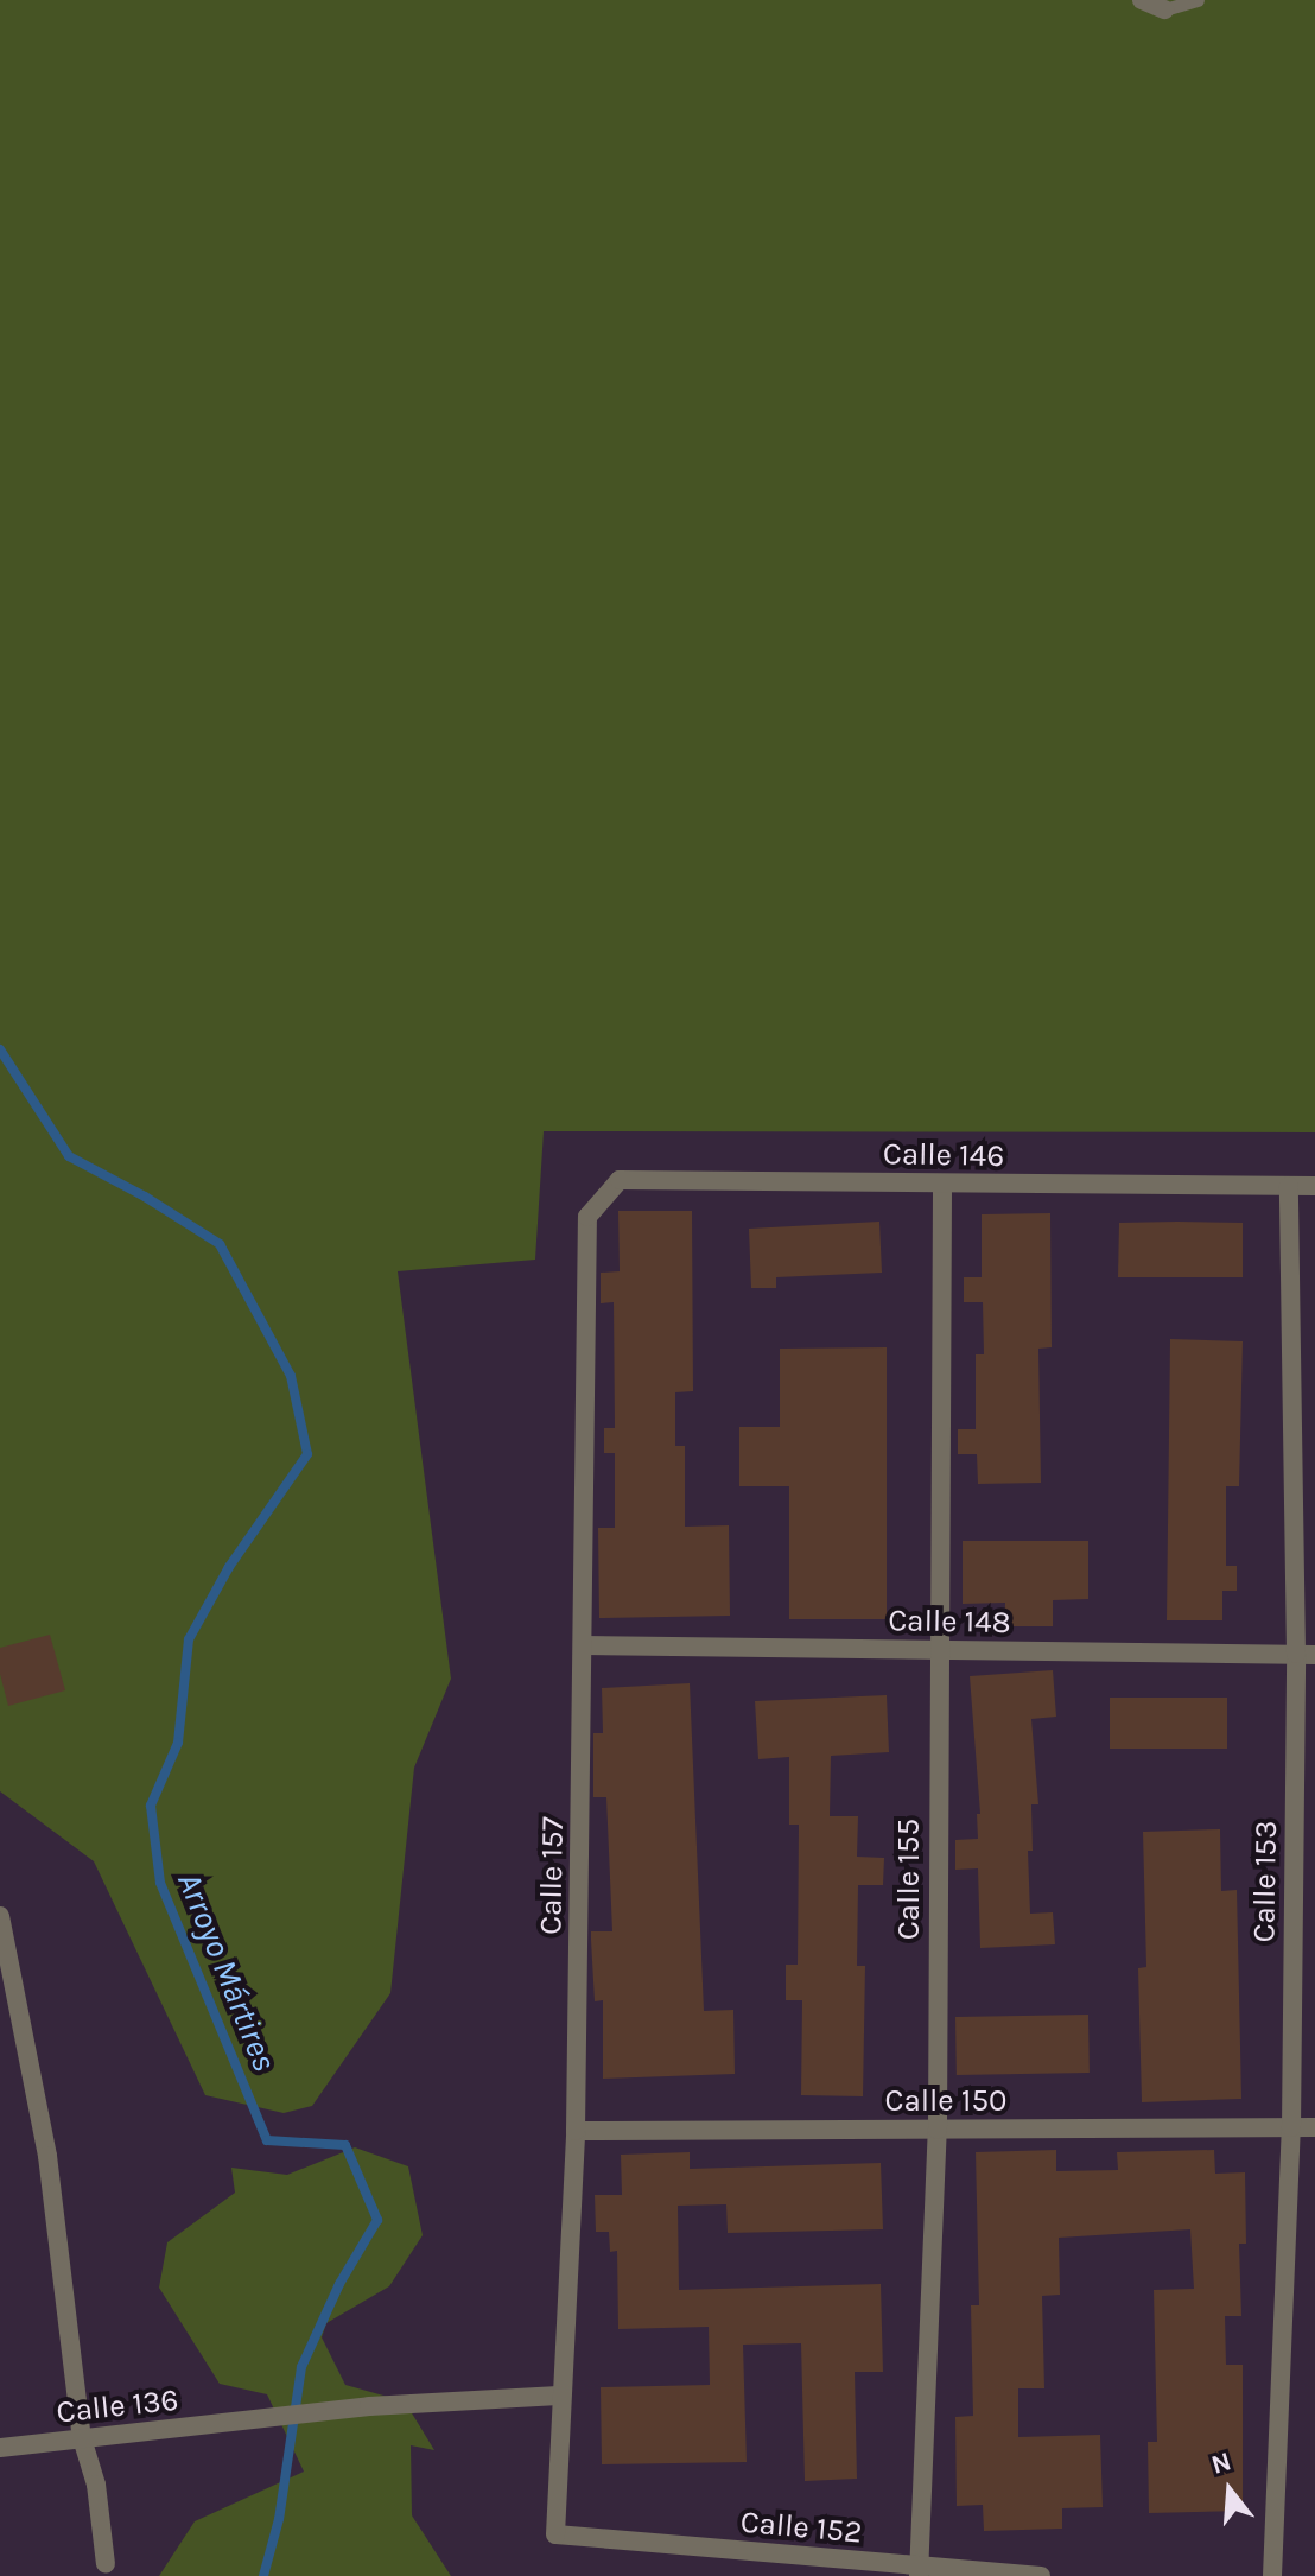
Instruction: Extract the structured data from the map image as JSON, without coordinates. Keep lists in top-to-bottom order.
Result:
{
  "streets": {
    "street": [
      "Calle 146",
      "Calle 148",
      "Calle 157",
      "Calle 155",
      "Calle 153",
      "Calle 150",
      "Calle 136",
      "Calle 152"
    ]
  },
  "crossings": [
    ["Calle 146", "Calle 157"],
    ["Calle 146", "Calle 155"],
    ["Calle 146", "Calle 153"],
    ["Calle 148", "Calle 157"],
    ["Calle 148", "Calle 155"],
    ["Calle 148", "Calle 153"],
    ["Calle 157", "Calle 150"],
    ["Calle 157", "Calle 136"],
    ["Calle 157", "Calle 152"],
    ["Calle 155", "Calle 150"],
    ["Calle 155", "Calle 152"],
    ["Calle 153", "Calle 150"]
  ],
  "water": ["Arroyo Mártires"],
  "north": "top"
}
